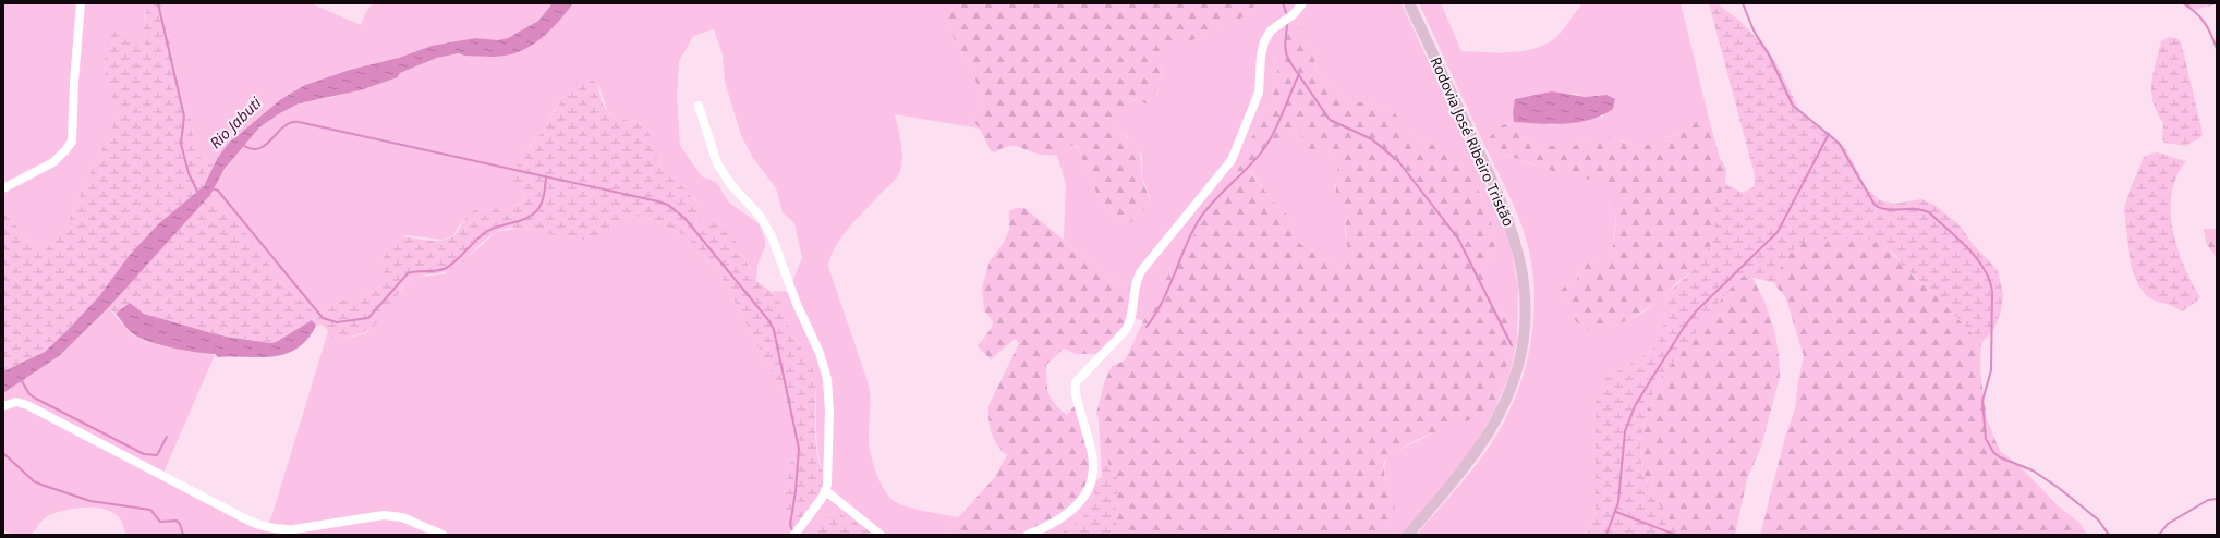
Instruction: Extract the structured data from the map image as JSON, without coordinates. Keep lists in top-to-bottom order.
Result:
{
  "streets": {
    "main road": ["Rodovia José Ribeiro Tristão"]
  },
  "water": ["Rio Jabuti"]
}
